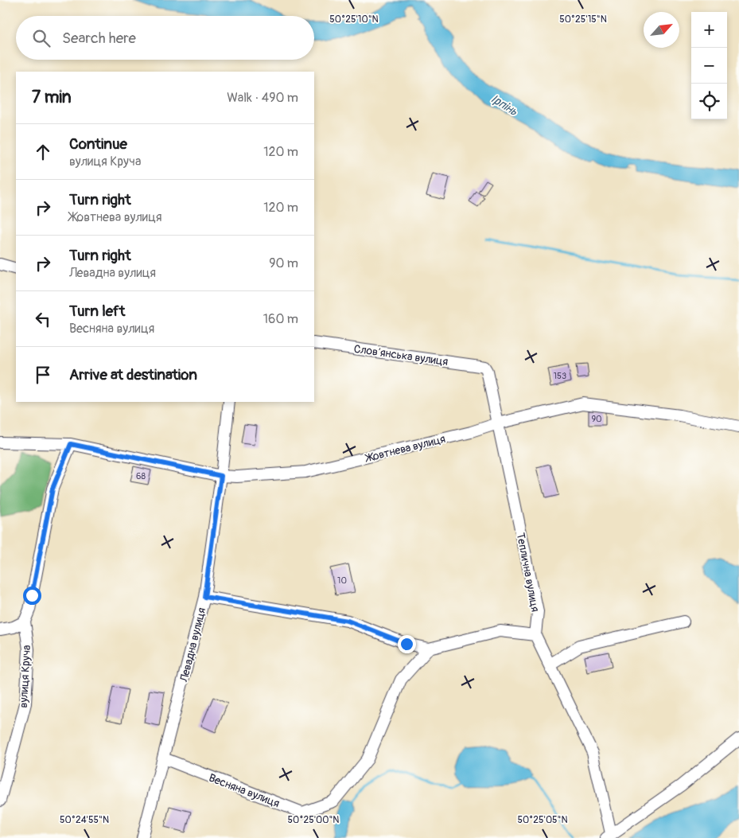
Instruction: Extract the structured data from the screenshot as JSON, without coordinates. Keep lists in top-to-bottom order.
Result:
{
  "streets": {
    "street": [
      "Словʼянська вулиця",
      "Жовтнева вулиця",
      "Теплична вулиця",
      "Левадна вулиця",
      "вулиця Круча",
      "Весняна вулиця"
    ]
  },
  "crossings": [
    ["Словʼянська вулиця", "Теплична вулиця"],
    ["Жовтнева вулиця", "Теплична вулиця"],
    ["Жовтнева вулиця", "Левадна вулиця"],
    ["Жовтнева вулиця", "вулиця Круча"],
    ["Левадна вулиця", "Весняна вулиця"]
  ],
  "water": ["Ірпінь"],
  "house_numbers": [
    "153",
    "90",
    "68",
    "10"
  ],
  "north": "top right",
  "page": {
    "map_buttons": ["+", "−"],
    "search": "Search here",
    "heading": ["7 min", "Walk · 490 m"],
    "list": [
      ["Continue", "вулиця Круча", "120 m"],
      ["Turn right", "Жовтнева вулиця", "120 m"],
      ["Turn right", "Левадна вулиця", "90 m"],
      ["Turn left", "Весняна вулиця", "160 m"],
      "Arrive at destination"
    ]
  },
  "coordinates": [
    "50°25'10\"N",
    "50°25'15\"N",
    "50°24'55\"N",
    "50°25'00\"N",
    "50°25'05\"N"
  ]
}
